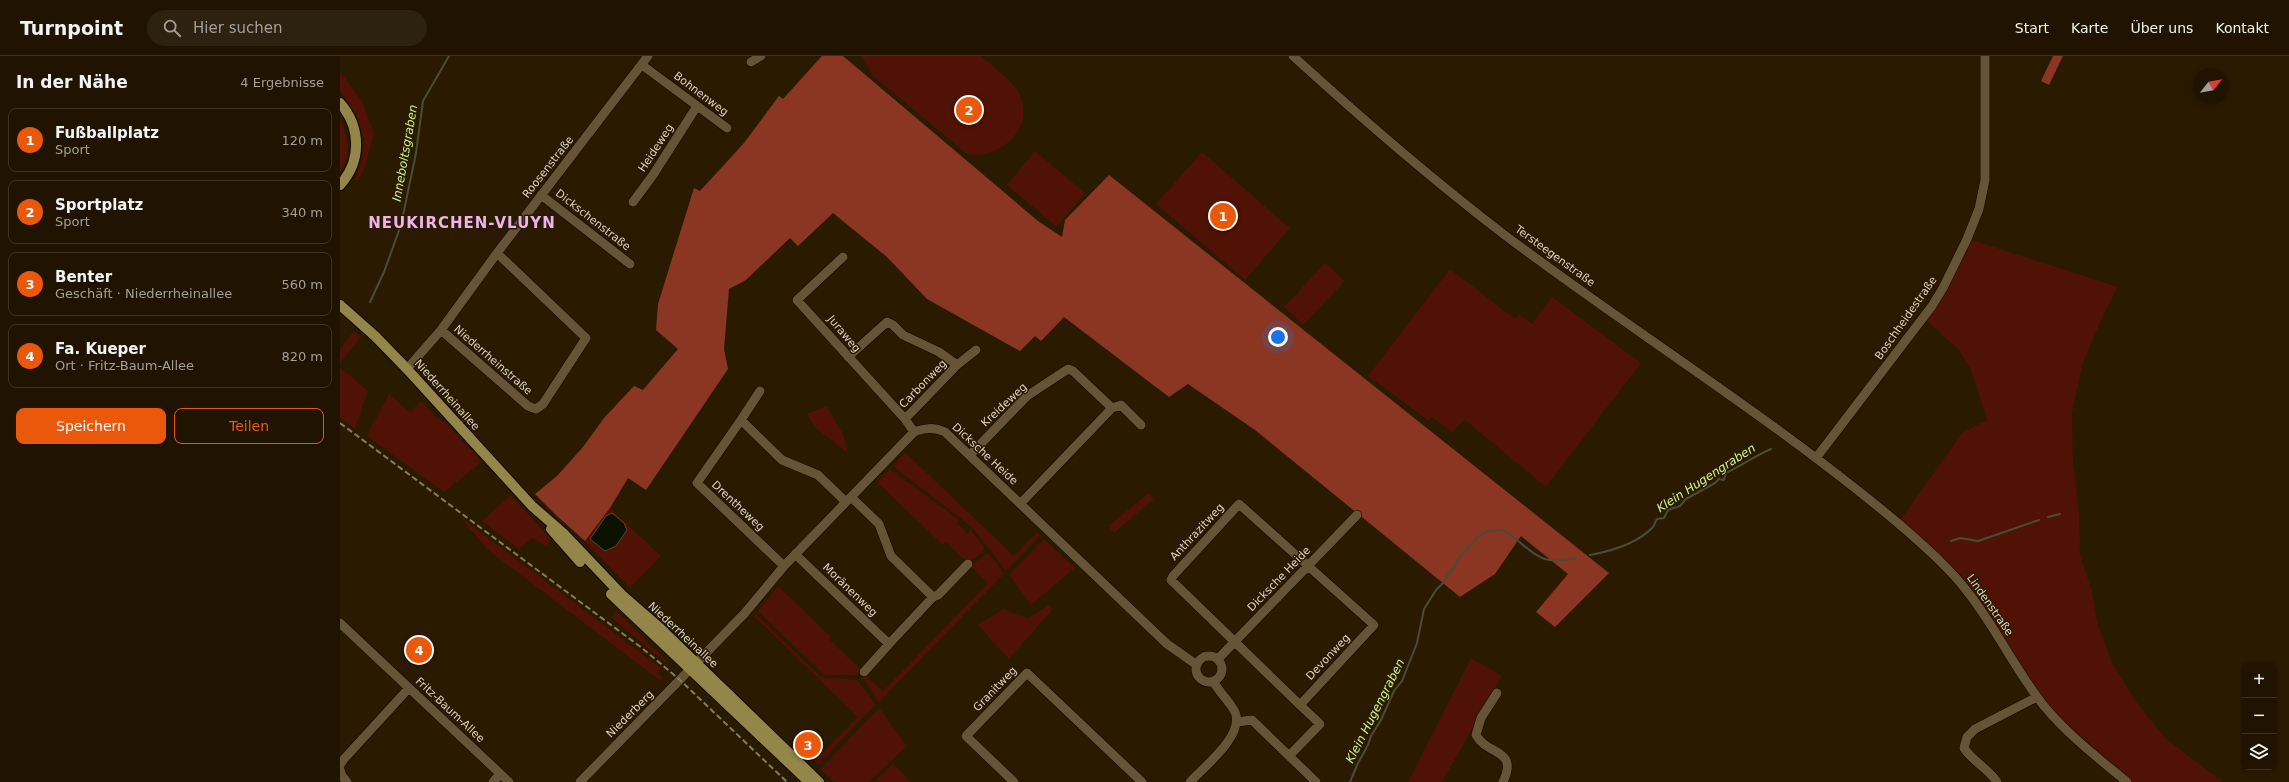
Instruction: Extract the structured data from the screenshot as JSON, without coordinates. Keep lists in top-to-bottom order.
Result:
{
  "streets": {
    "main road": ["Niederrheinallee"],
    "street": [
      "Bohnenweg",
      "Heideweg",
      "Roosenstraße",
      "Dickschenstraße",
      "Tersteegenstraße",
      "Boschheidestraße",
      "Juraweg",
      "Niederrheinstraße",
      "Carbonweg",
      "Kreideweg",
      "Dicksche Heide",
      "Drentheweg",
      "Anthrazitweg",
      "Moränenweg",
      "Lindenstraße",
      "Devonweg",
      "Granitweg",
      "Fritz-Baum-Allee",
      "Niederberg"
    ]
  },
  "crossings": [
    ["Bohnenweg", "Heideweg"],
    ["Bohnenweg", "Roosenstraße"],
    ["Roosenstraße", "Dickschenstraße"],
    ["Roosenstraße", "Niederrheinstraße"],
    ["Roosenstraße", "Niederrheinallee"],
    ["Tersteegenstraße", "Boschheidestraße"],
    ["Tersteegenstraße", "Lindenstraße"],
    ["Boschheidestraße", "Lindenstraße"],
    ["Juraweg", "Carbonweg"],
    ["Juraweg", "Dicksche Heide"],
    ["Niederrheinallee", "Niederberg"],
    ["Kreideweg", "Dicksche Heide"],
    ["Dicksche Heide", "Anthrazitweg"],
    ["Dicksche Heide", "Devonweg"],
    ["Anthrazitweg", "Devonweg"]
  ],
  "districts": ["NEUKIRCHEN-VLUYN"],
  "water": ["Inneboltsgraben", "Klein Hugengraben"],
  "north": "top right",
  "page": {
    "header": "Turnpoint",
    "search": "Hier suchen",
    "nav": [
      "Start",
      "Karte",
      "Über uns",
      "Kontakt"
    ],
    "heading": ["In der Nähe", "4 Ergebnisse"],
    "pins": [
      "2",
      "1",
      "4",
      "3"
    ],
    "list": [
      {
        "mark": "1",
        "name": "Fußballplatz",
        "note": "Sport",
        "value": "120 m"
      },
      {
        "mark": "2",
        "name": "Sportplatz",
        "note": "Sport",
        "value": "340 m"
      },
      {
        "mark": "3",
        "name": "Benter",
        "note": "Geschäft · Niederrheinallee",
        "value": "560 m"
      },
      {
        "mark": "4",
        "name": "Fa. Kueper",
        "note": "Ort · Fritz-Baum-Allee",
        "value": "820 m"
      }
    ],
    "buttons": ["Speichern", "Teilen"],
    "map_buttons": ["+", "−"]
  }
}
